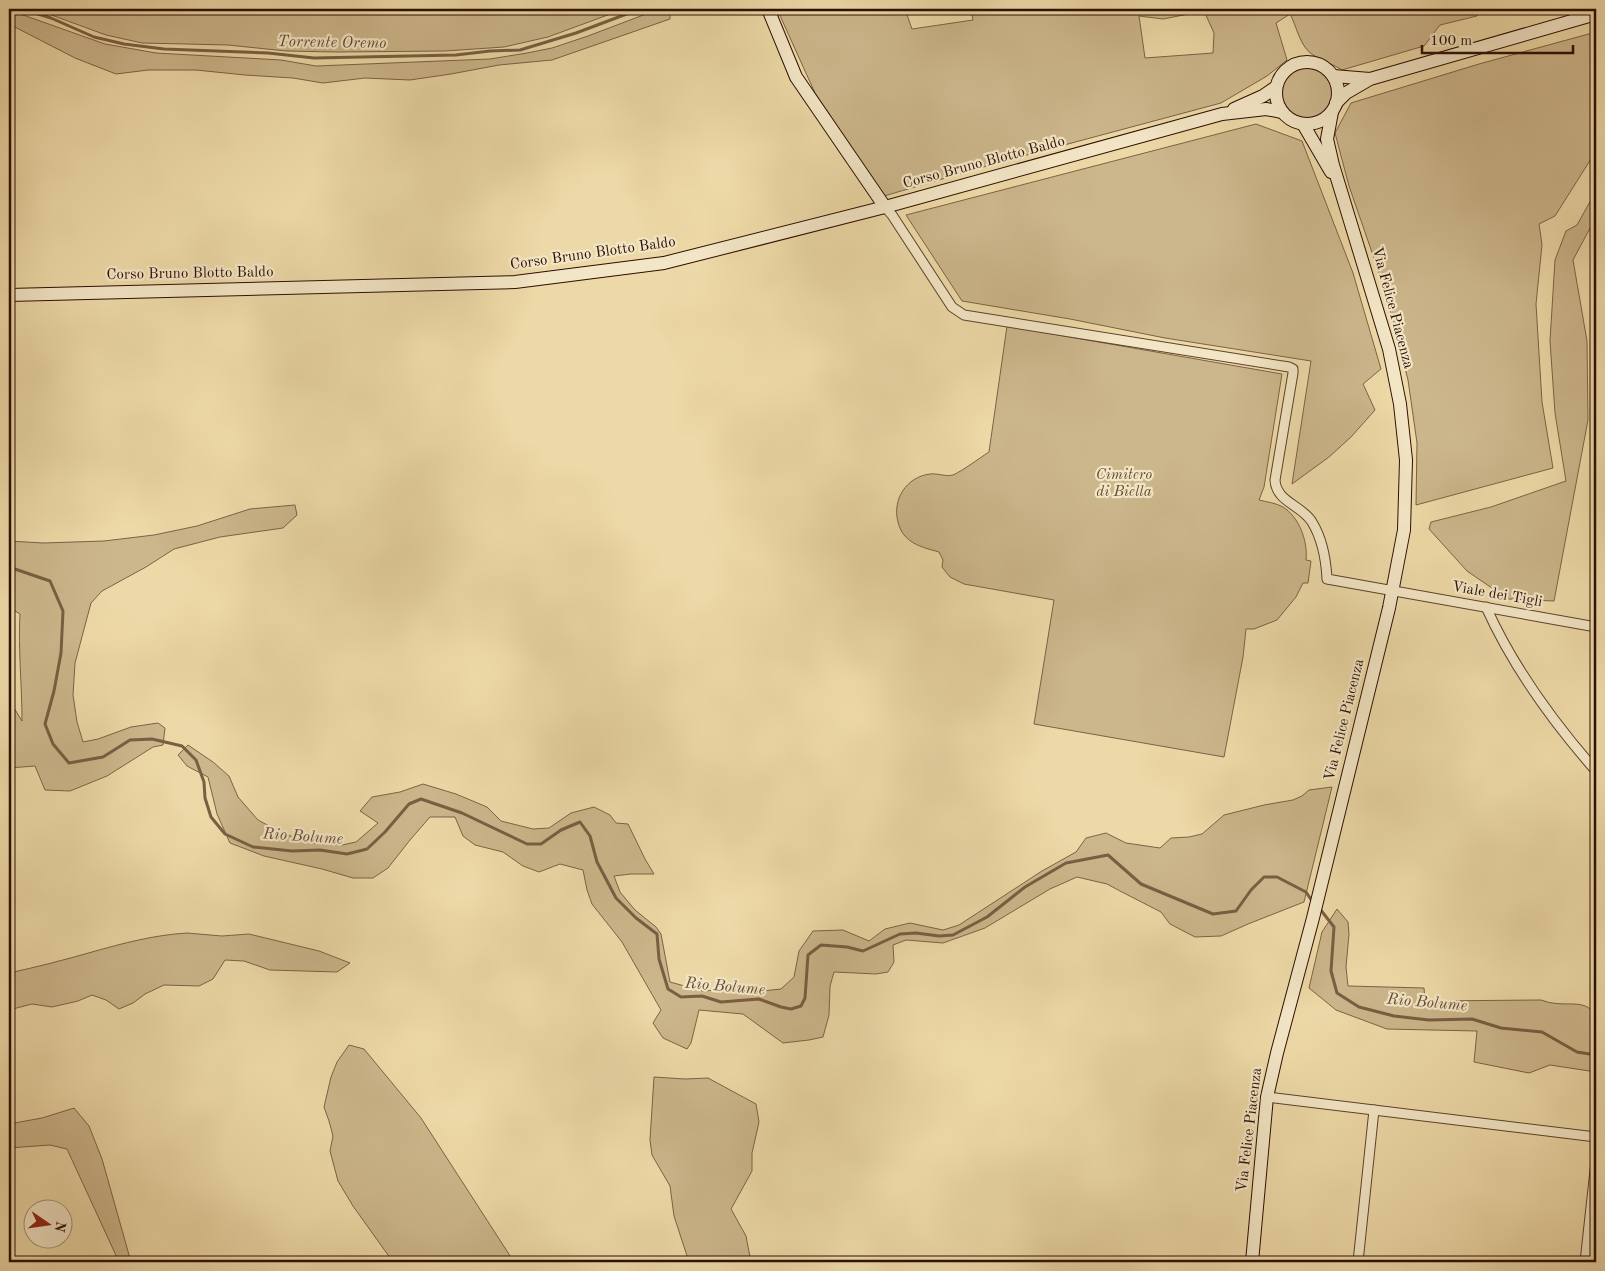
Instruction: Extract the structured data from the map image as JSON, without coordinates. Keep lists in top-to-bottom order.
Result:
{
  "streets": {
    "main road": ["Corso Bruno Blotto Baldo", "Via Felice Piacenza"],
    "street": ["Viale dei Tigli"]
  },
  "crossings": [
    ["Corso Bruno Blotto Baldo", "Via Felice Piacenza"],
    ["Corso Bruno Blotto Baldo", "Viale dei Tigli"],
    ["Via Felice Piacenza", "Viale dei Tigli"]
  ],
  "water": ["Torrente Oremo", "Rio Bolume"],
  "parks": ["Cimitero di Biella"],
  "scale_bar": "100 m",
  "north": "right"
}
